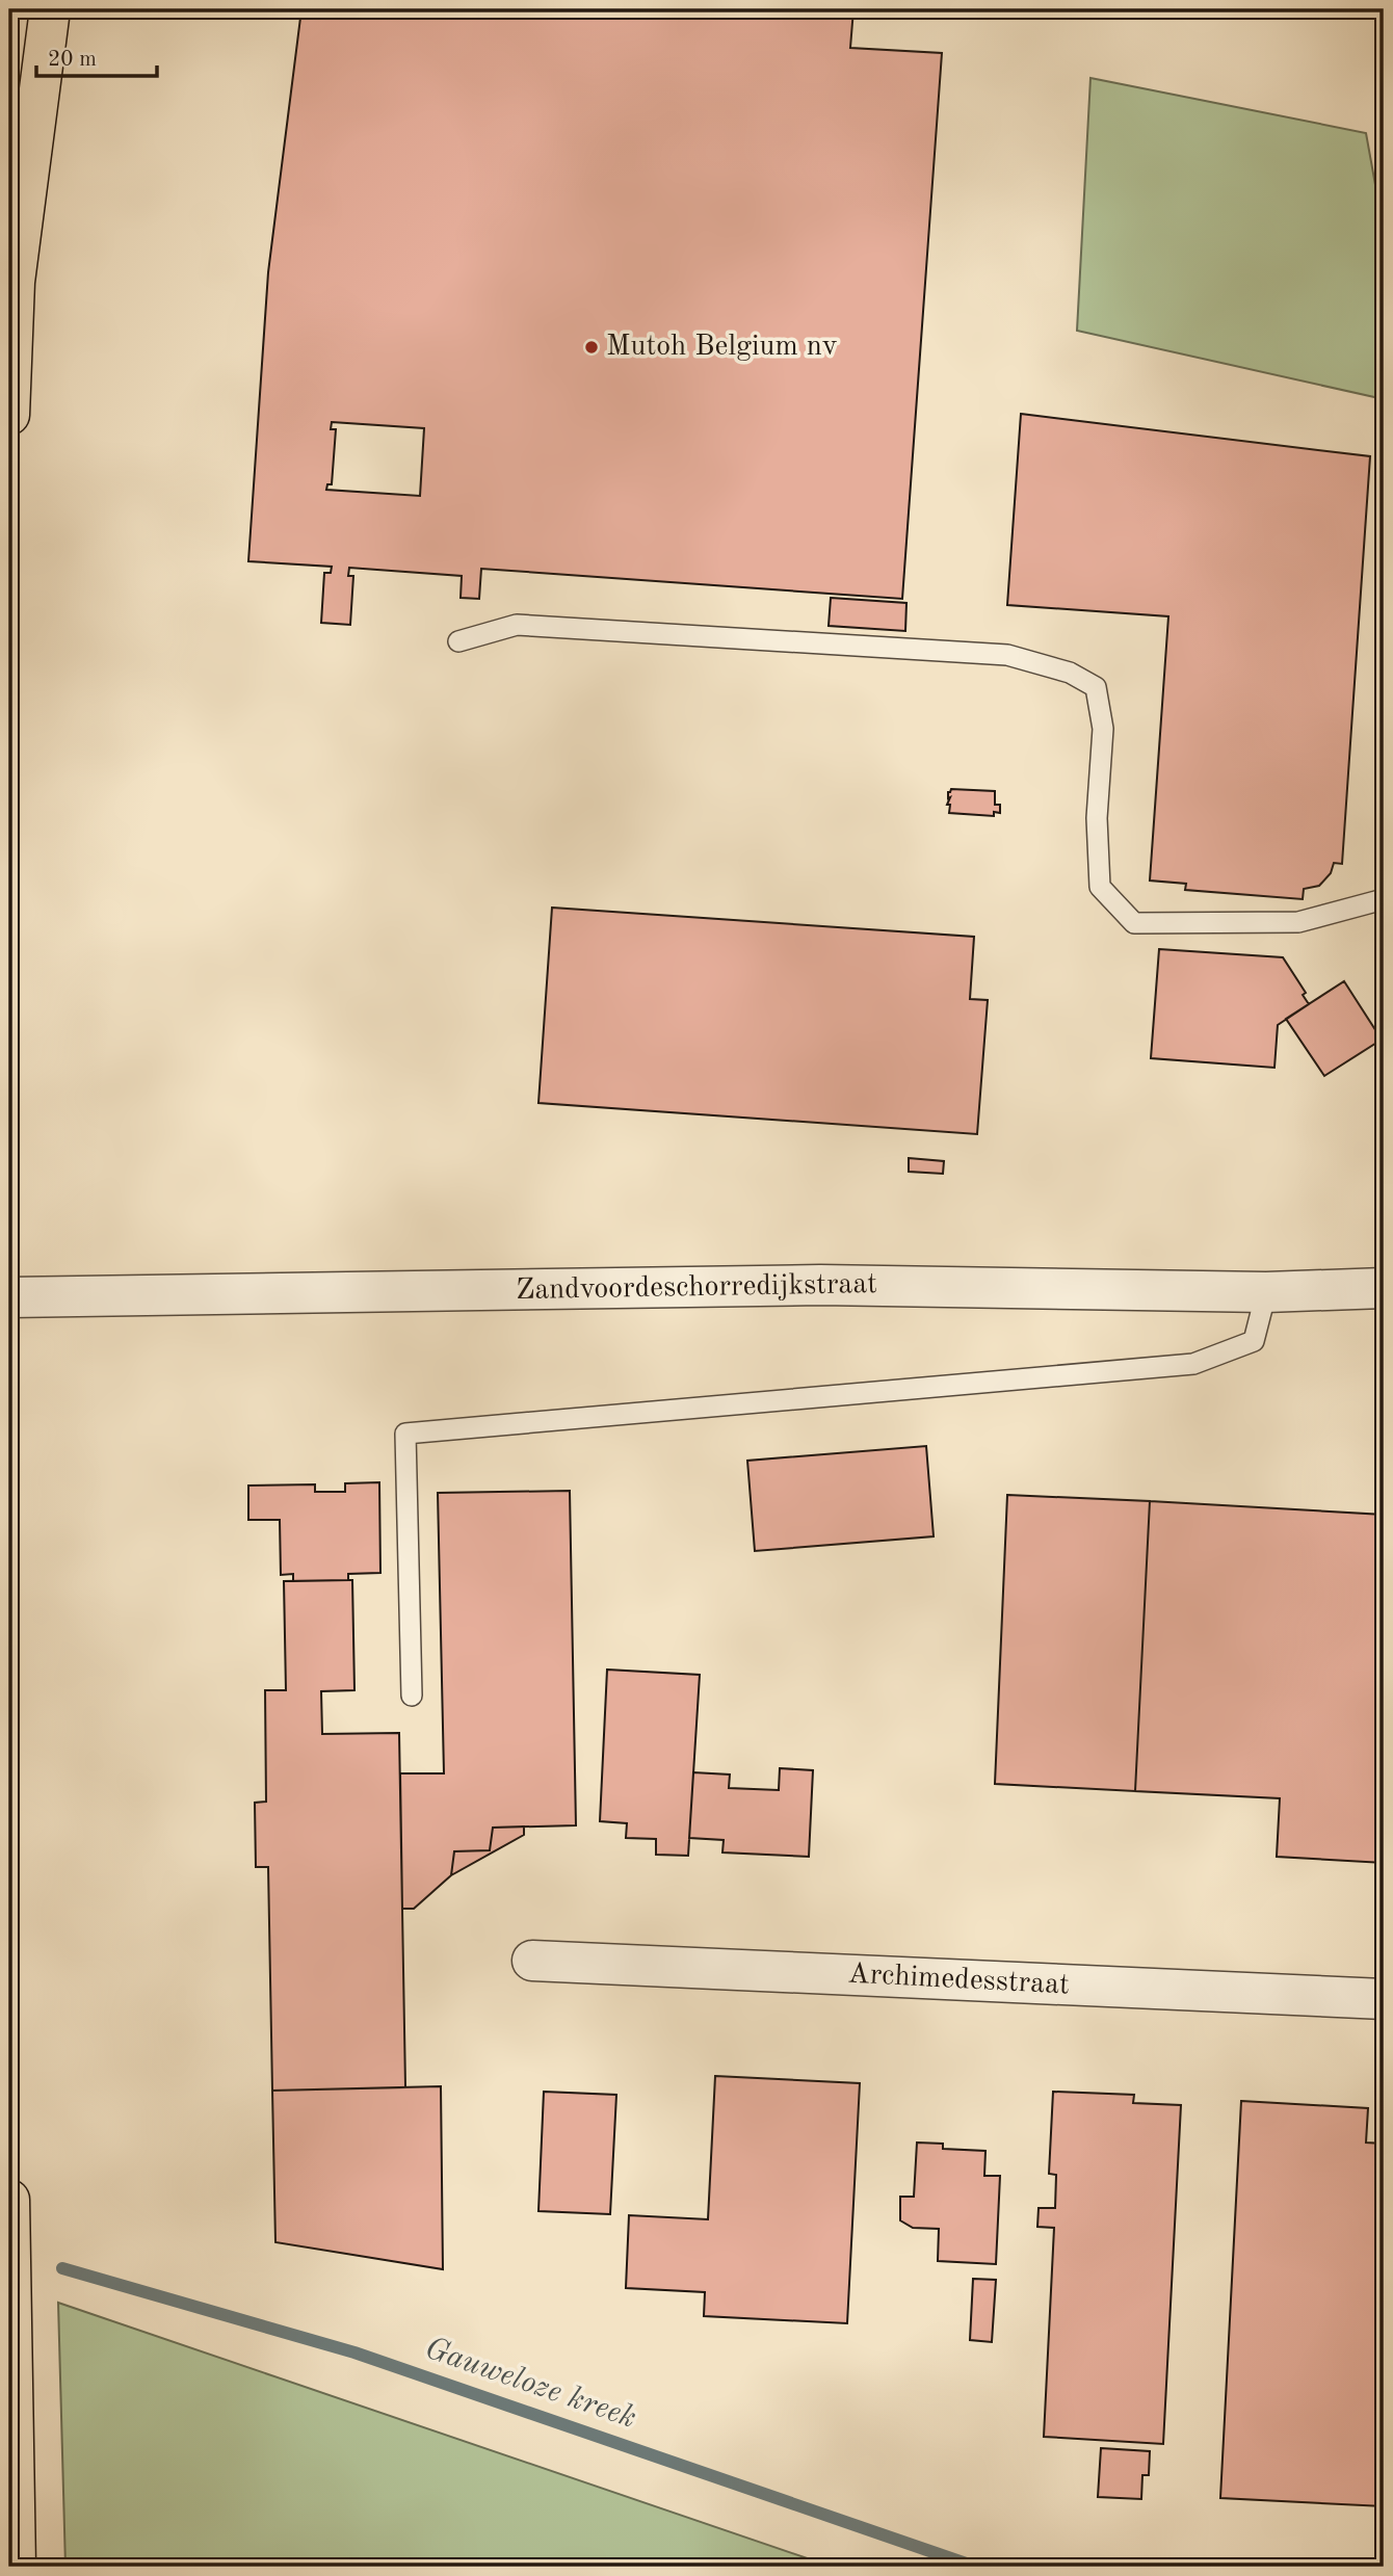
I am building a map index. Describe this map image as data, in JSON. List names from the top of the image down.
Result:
{
  "streets": {
    "street": ["Zandvoordeschorredijkstraat", "Archimedesstraat"]
  },
  "water": ["Gauweloze kreek"],
  "places": ["Mutoh Belgium nv"],
  "scale_bar": "20 m"
}
